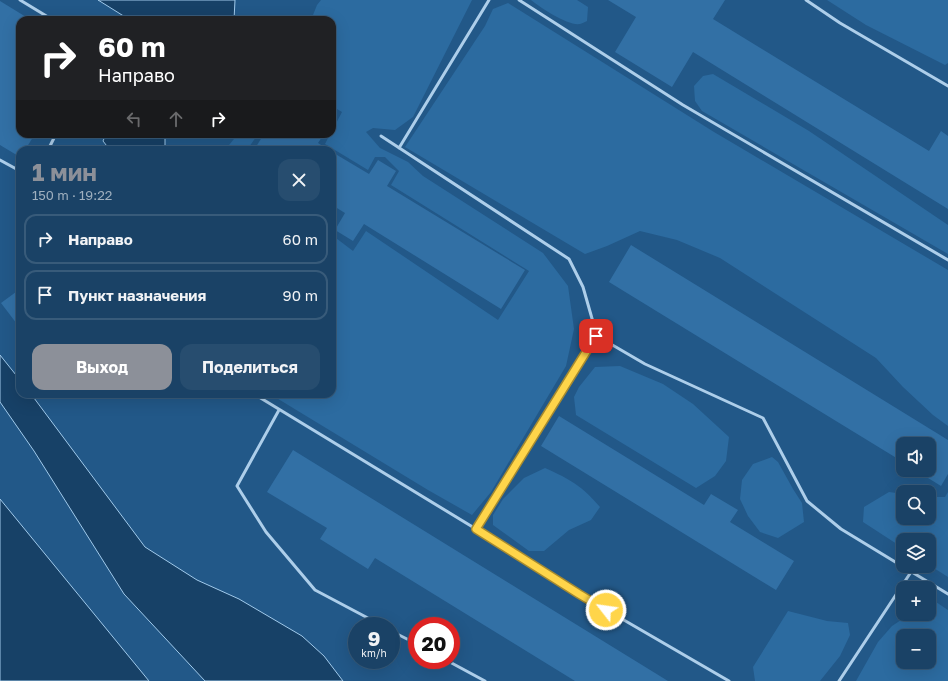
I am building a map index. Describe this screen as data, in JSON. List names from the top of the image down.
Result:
{
  "page": {
    "turn": ["60 m", "Направо"],
    "heading": ["1 мин", "150 m · 19:22"],
    "list": [
      {
        "name": "Направо",
        "value": "60 m"
      },
      {
        "name": "Пункт назначения",
        "value": "90 m"
      }
    ],
    "buttons": ["Выход", "Поделиться"],
    "map_buttons": ["+", "−"],
    "speed": "9 km/h",
    "limit": "20"
  }
}
